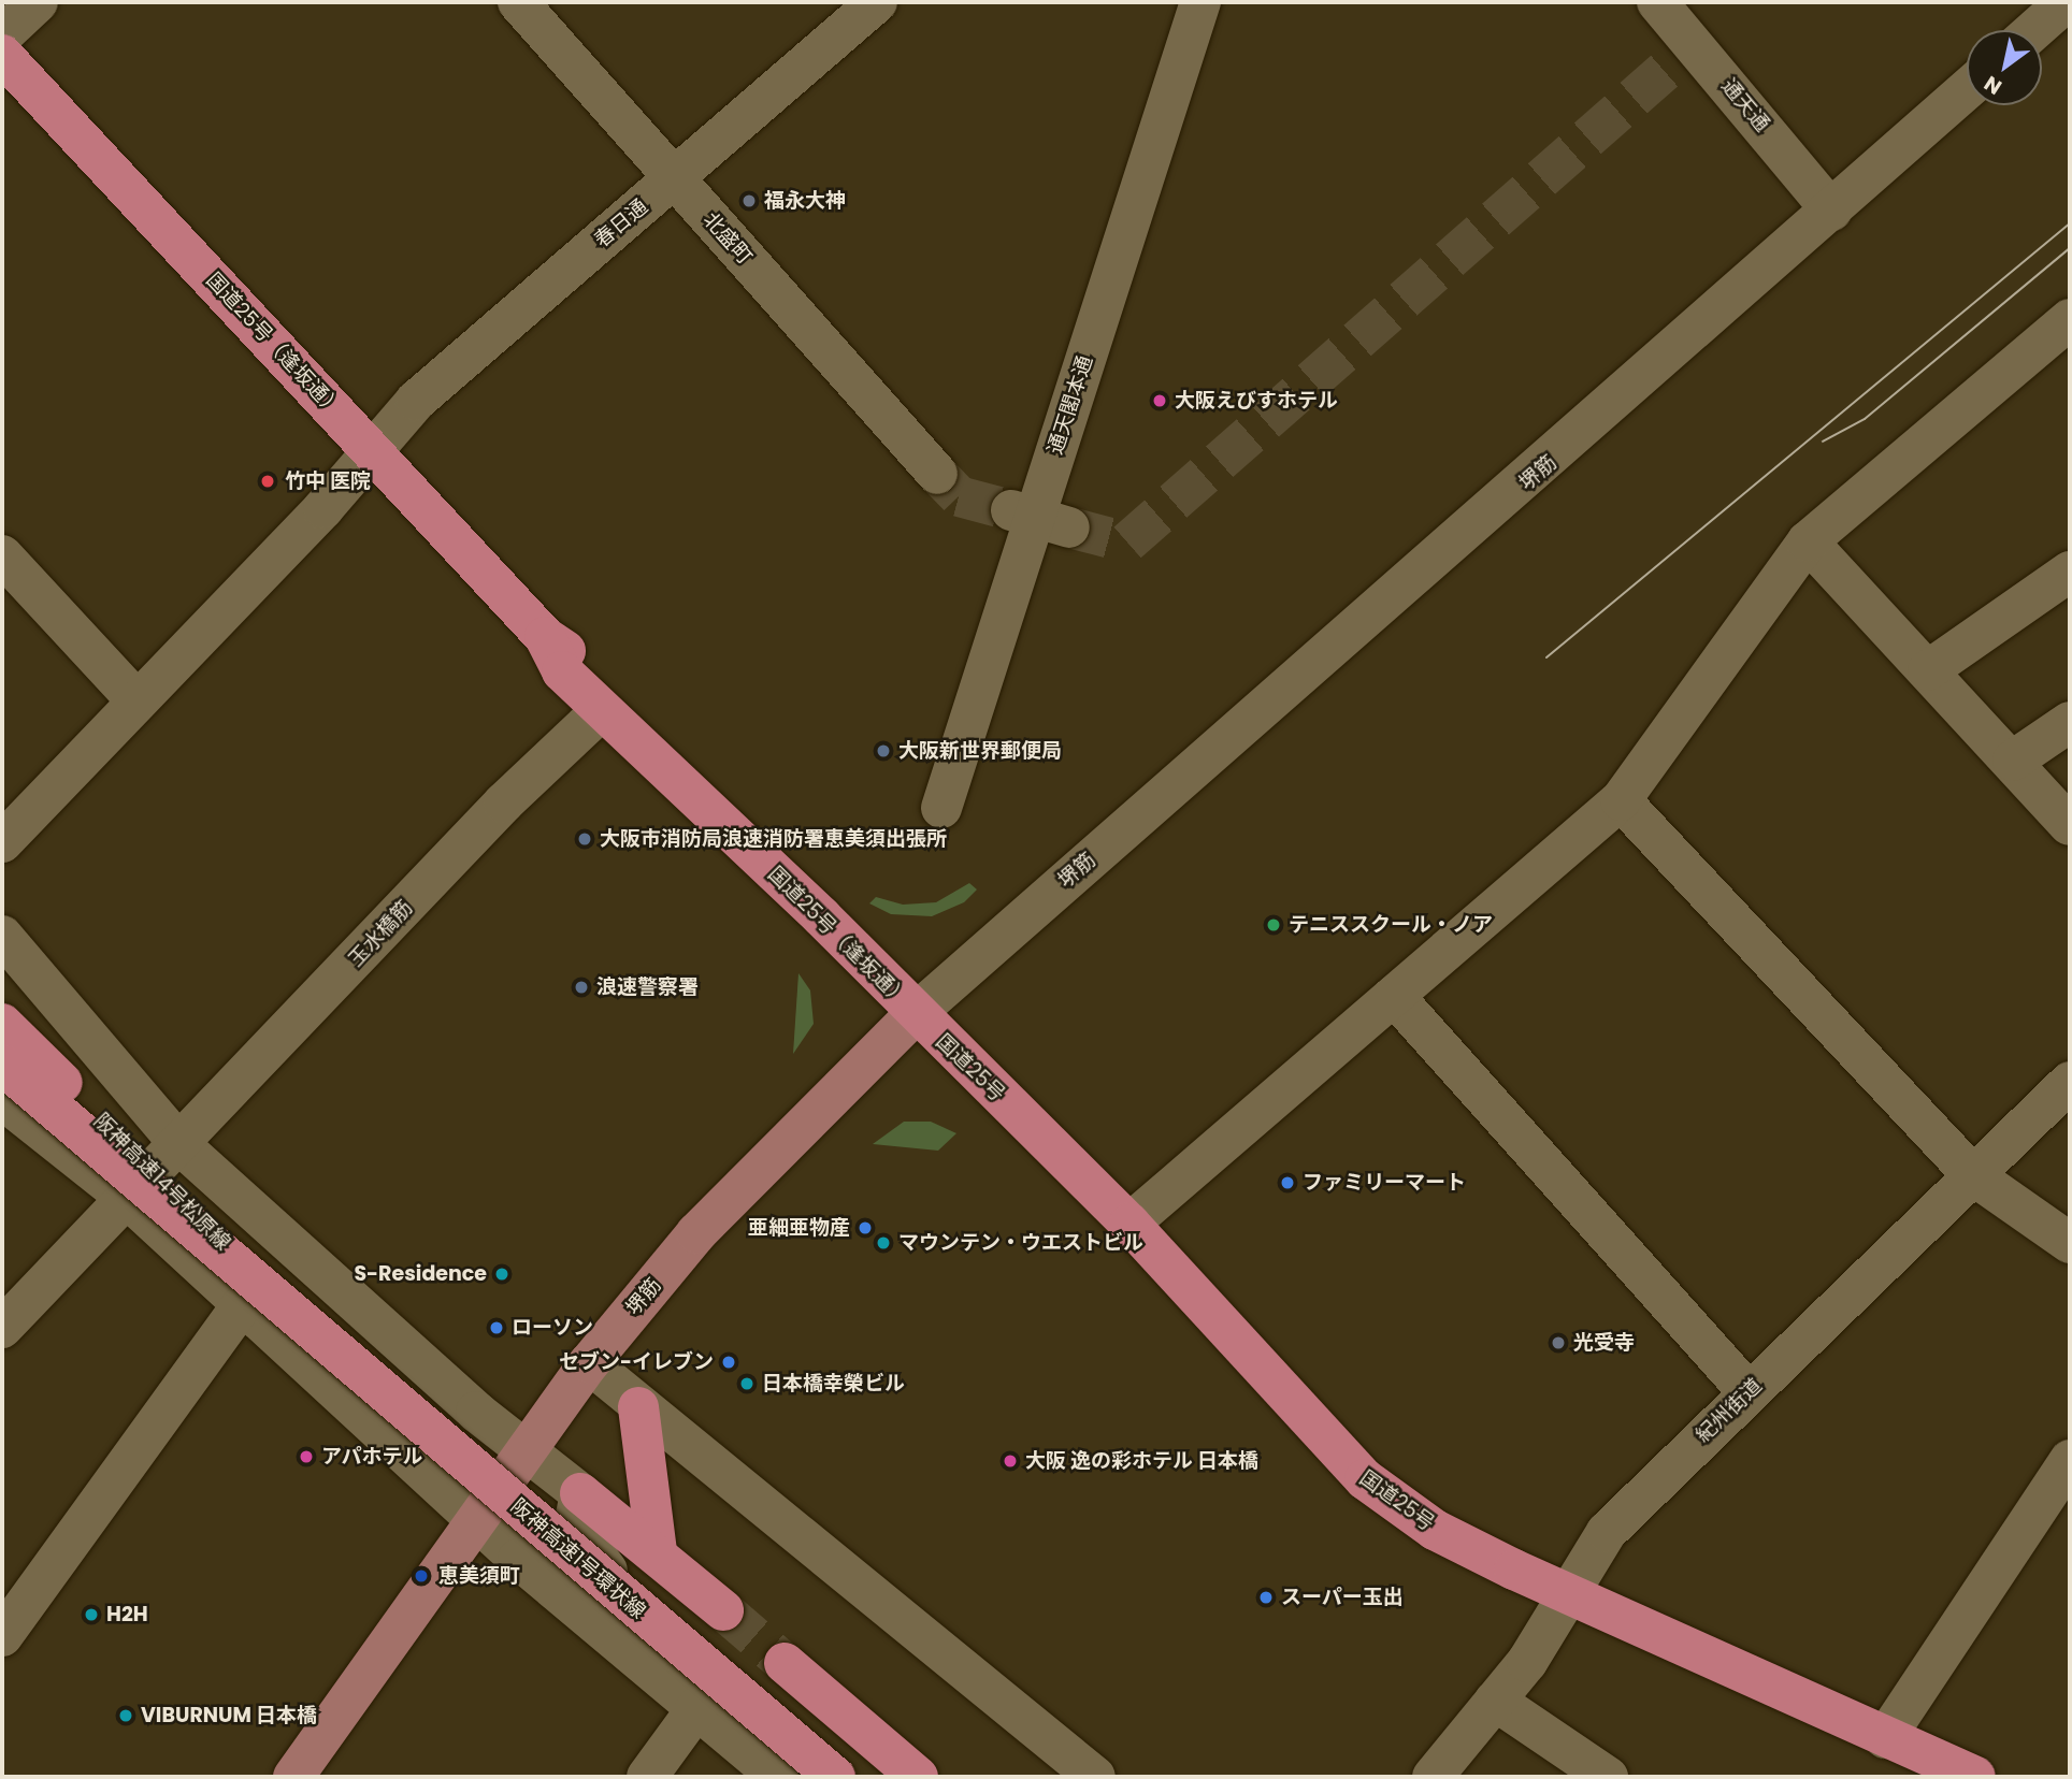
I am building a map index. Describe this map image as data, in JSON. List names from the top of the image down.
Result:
{
  "streets": {
    "highway": [
      "国道25号（逢坂通）",
      "国道25号",
      "阪神高速14号松原線",
      "阪神高速1号環状線"
    ],
    "main road": ["堺筋"],
    "street": [
      "通天通",
      "春日通",
      "北盛町",
      "通天閣本通",
      "玉水橋筋",
      "紀州街道"
    ]
  },
  "crossings": [
    ["通天通", "堺筋"],
    ["春日通", "北盛町"],
    ["春日通", "国道25号（逢坂通）"],
    ["国道25号（逢坂通）", "堺筋"],
    ["国道25号（逢坂通）", "玉水橋筋"],
    ["国道25号（逢坂通）", "国道25号"],
    ["堺筋", "国道25号"],
    ["国道25号", "紀州街道"],
    ["阪神高速14号松原線", "阪神高速1号環状線"]
  ],
  "places": [
    "福永大神",
    "大阪えびすホテル",
    "竹中 医院",
    "大阪新世界郵便局",
    "大阪市消防局浪速消防署恵美須出張所",
    "テニススクール・ノア",
    "浪速警察署",
    "ファミリーマート",
    "亜細亜物産",
    "マウンテン・ウエストビル",
    "S-Residence",
    "ローソン",
    "光受寺",
    "セブン-イレブン",
    "日本橋幸榮ビル",
    "アパホテル",
    "大阪 逸の彩ホテル 日本橋",
    "恵美須町",
    "スーパー玉出",
    "H2H",
    "VIBURNUM 日本橋"
  ],
  "north": "bottom left"
}
